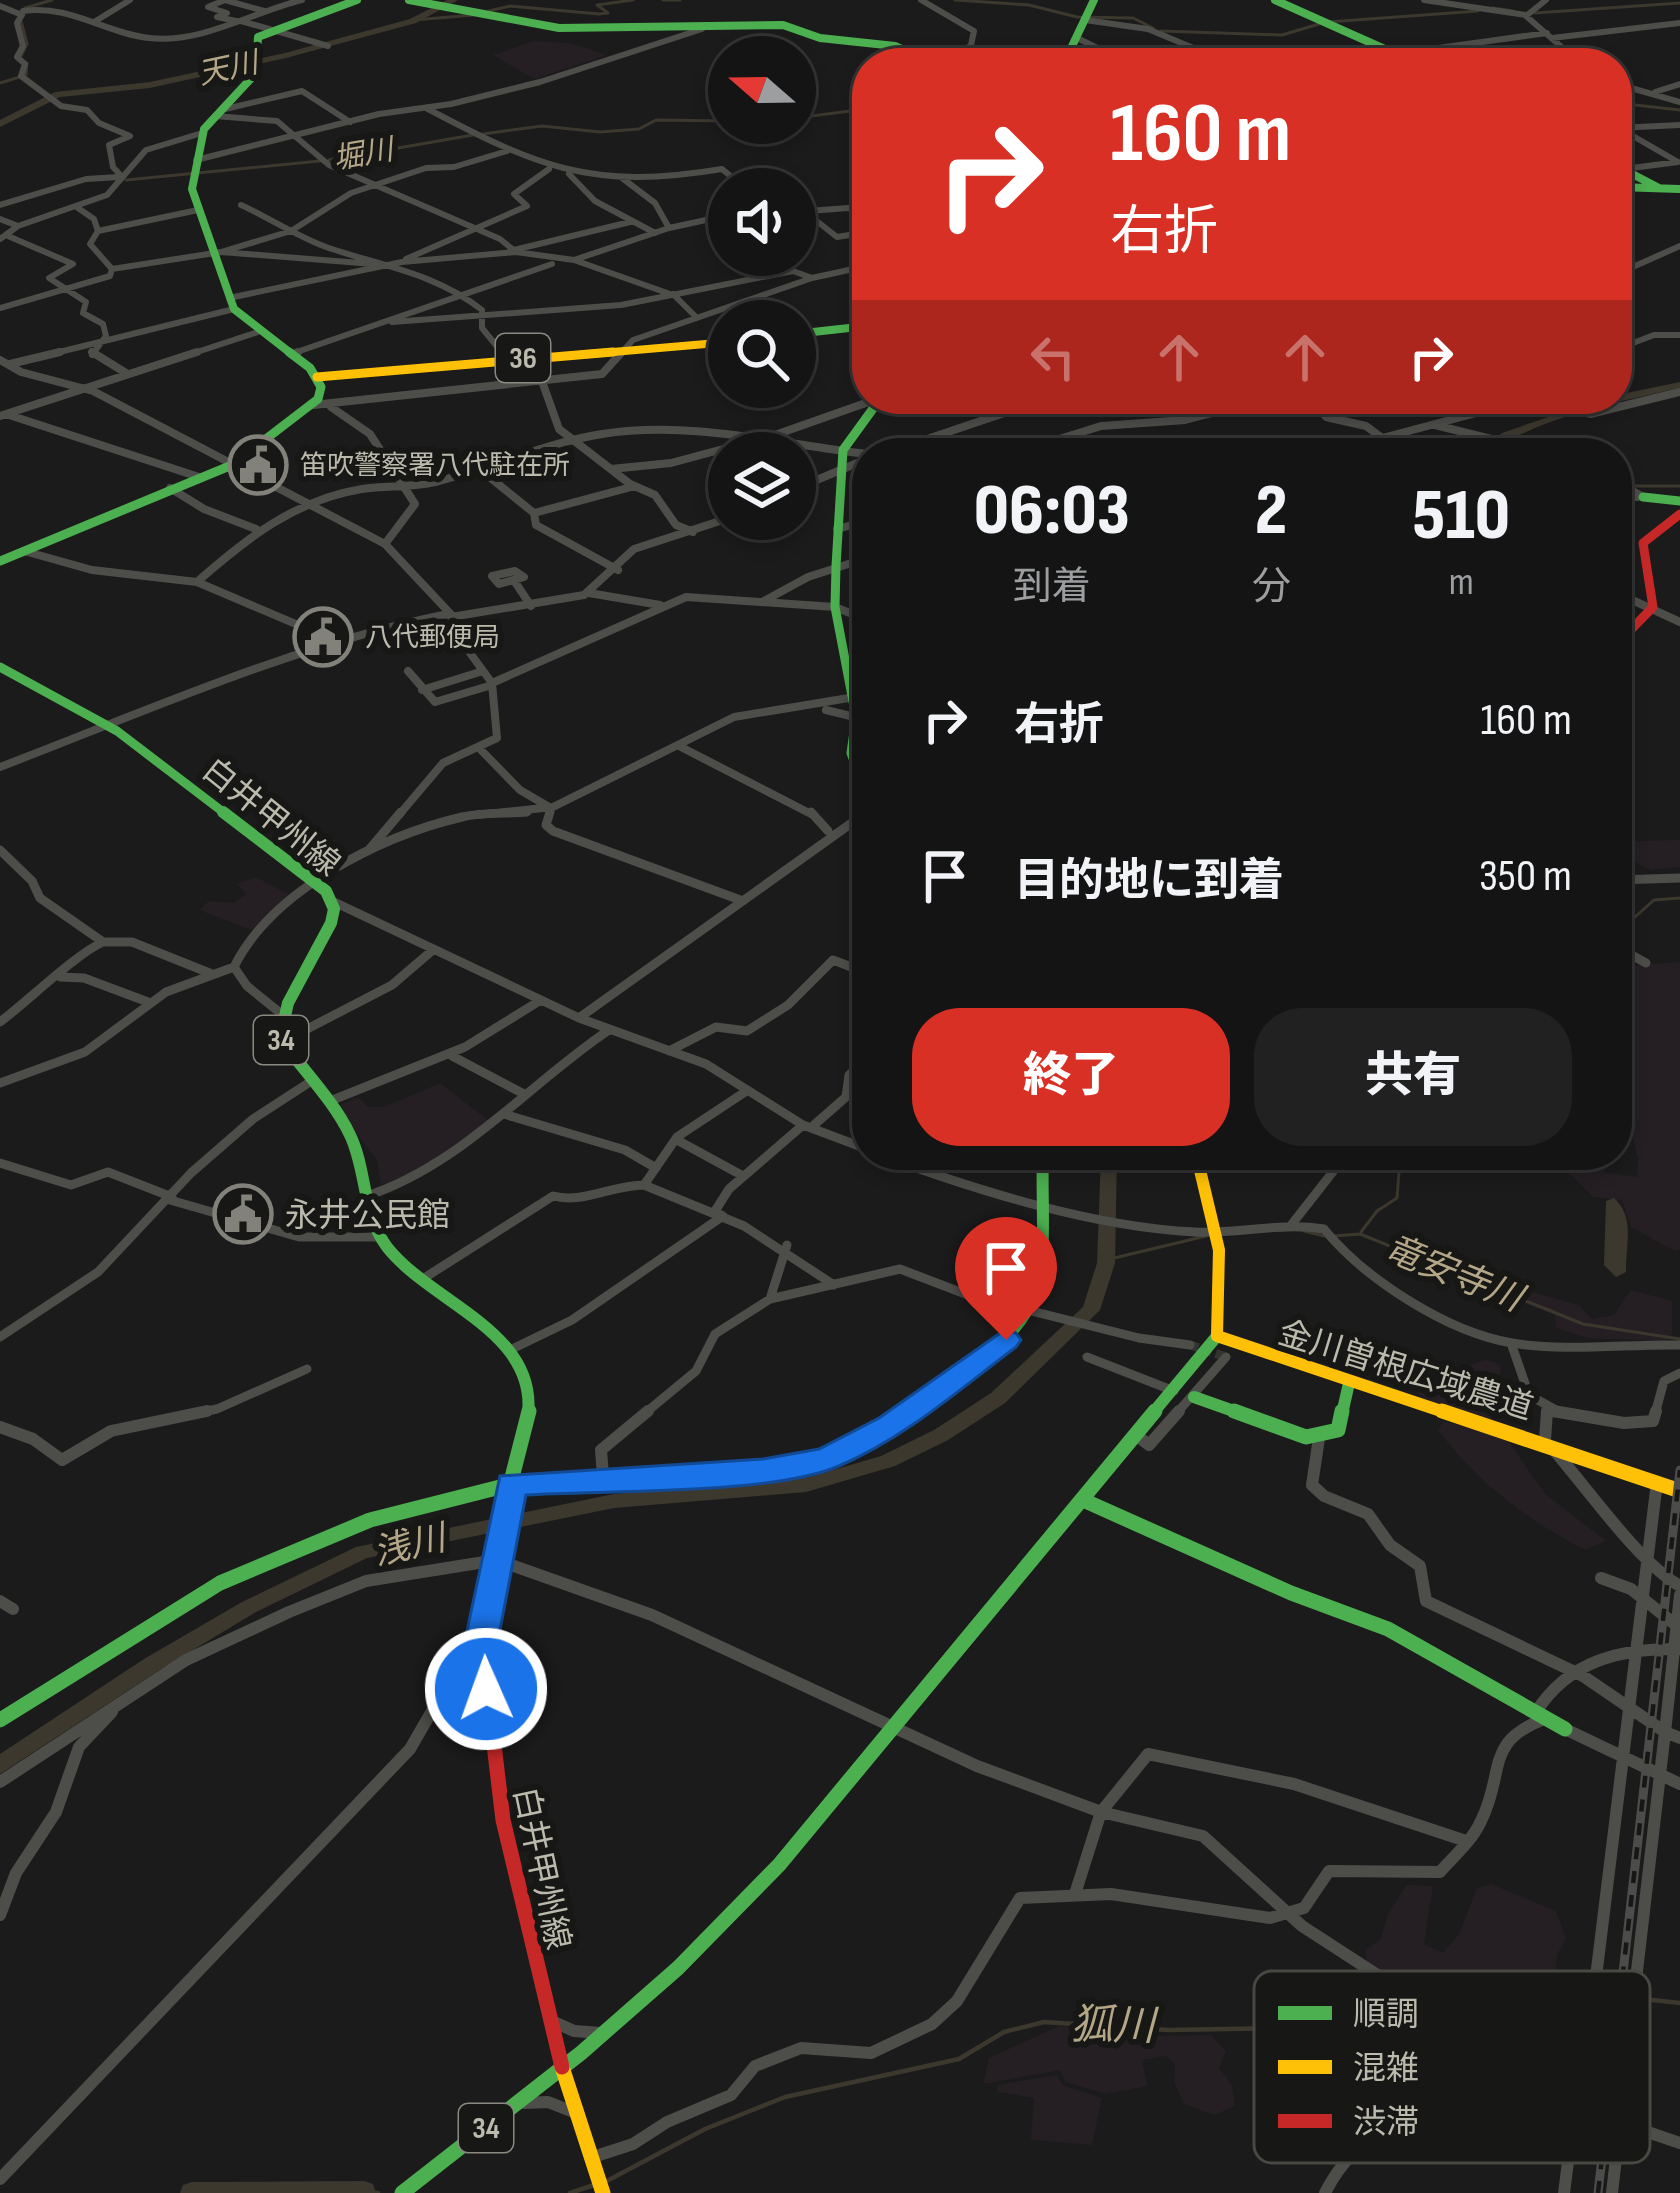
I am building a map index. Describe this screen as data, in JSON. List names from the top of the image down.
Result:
{
  "streets": {
    "main road": [
      "36",
      "白井甲州線",
      "34",
      "金川曽根広域農道"
    ]
  },
  "crossings": [
    ["白井甲州線", "34"],
    ["34", "金川曽根広域農道"]
  ],
  "water": [
    "天川",
    "堀川",
    "竜安寺川",
    "浅川",
    "狐川"
  ],
  "places": {
    "public building": ["笛吹警察署八代駐在所", "八代郵便局", "永井公民館"]
  },
  "legend": ["順調", "混雑", "渋滞"],
  "north": "left",
  "page": {
    "turn": ["160 m", "右折"],
    "eta": [
      "06:03",
      "到着",
      "2",
      "分",
      "510",
      "m"
    ],
    "list": [
      {
        "name": "右折",
        "value": "160 m"
      },
      {
        "name": "目的地に到着",
        "value": "350 m"
      }
    ],
    "buttons": ["終了", "共有"]
  }
}
